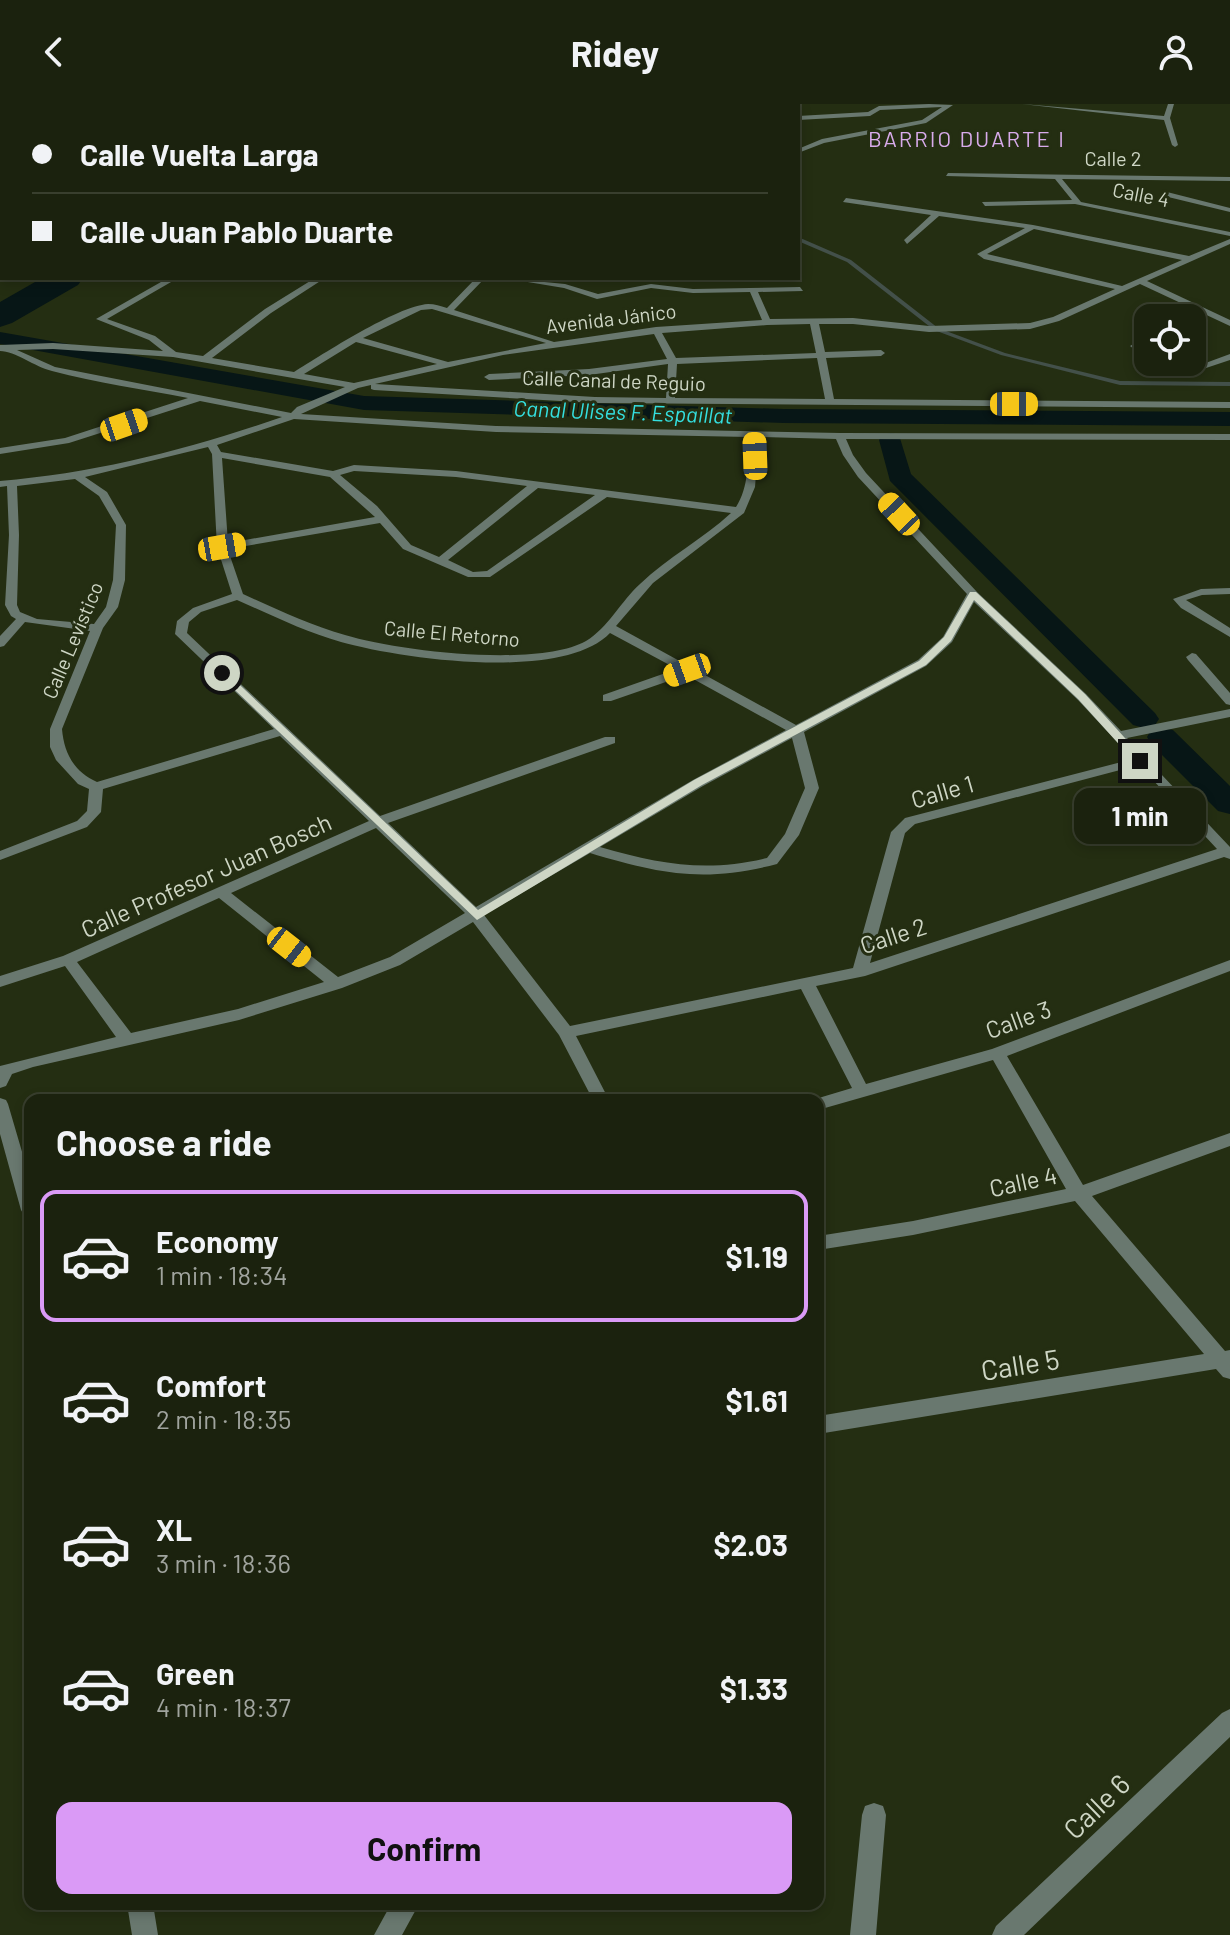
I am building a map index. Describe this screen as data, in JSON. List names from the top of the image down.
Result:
{
  "streets": {
    "street": [
      "Calle 2",
      "Calle 4",
      "Avenida Jánico",
      "Calle Canal de Reguio",
      "Calle El Retorno",
      "Calle Levístico",
      "Calle 1",
      "Calle Profesor Juan Bosch",
      "Calle 3",
      "Calle 5",
      "Calle 6"
    ]
  },
  "crossings": [
    ["Calle 2", "Calle 1"],
    ["Avenida Jánico", "Calle Canal de Reguio"],
    ["Avenida Jánico", "Calle Levístico"]
  ],
  "districts": ["BARRIO DUARTE I"],
  "water": ["Canal Ulises F. Espaillat"],
  "page": {
    "header": "Ridey",
    "banner": ["Calle Vuelta Larga", "Calle Juan Pablo Duarte"],
    "bubble": "1 min",
    "heading": "Choose a ride",
    "list": [
      {
        "name": "Economy",
        "note": "1 min · 18:34",
        "value": "$1.19"
      },
      {
        "name": "Comfort",
        "note": "2 min · 18:35",
        "value": "$1.61"
      },
      {
        "name": "XL",
        "note": "3 min · 18:36",
        "value": "$2.03"
      },
      {
        "name": "Green",
        "note": "4 min · 18:37",
        "value": "$1.33"
      }
    ],
    "buttons": "Confirm"
  }
}
